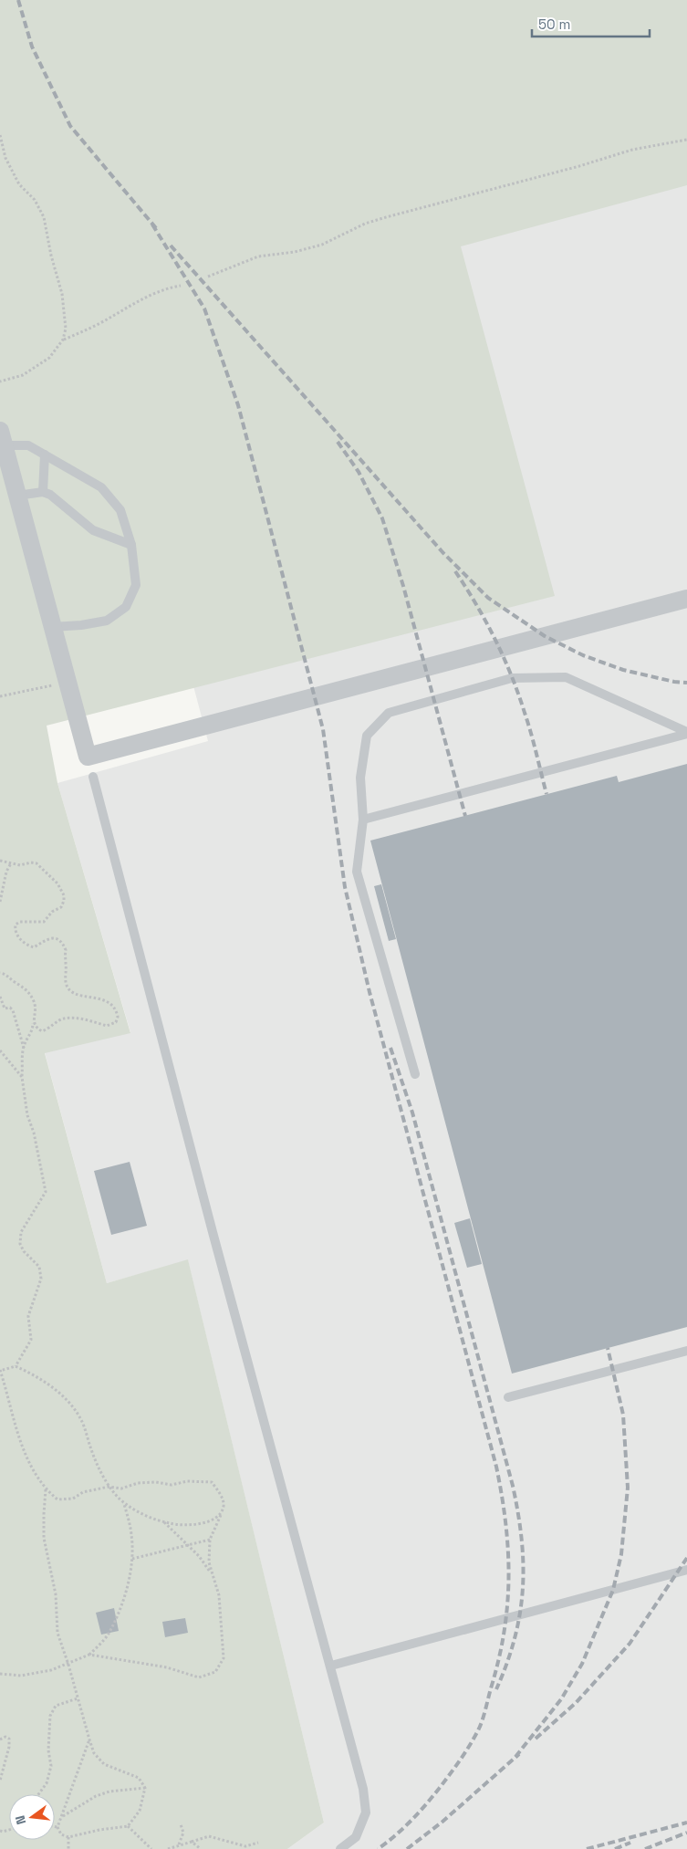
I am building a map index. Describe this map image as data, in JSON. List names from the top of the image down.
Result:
{
  "scale_bar": "50 m",
  "north": "left"
}
